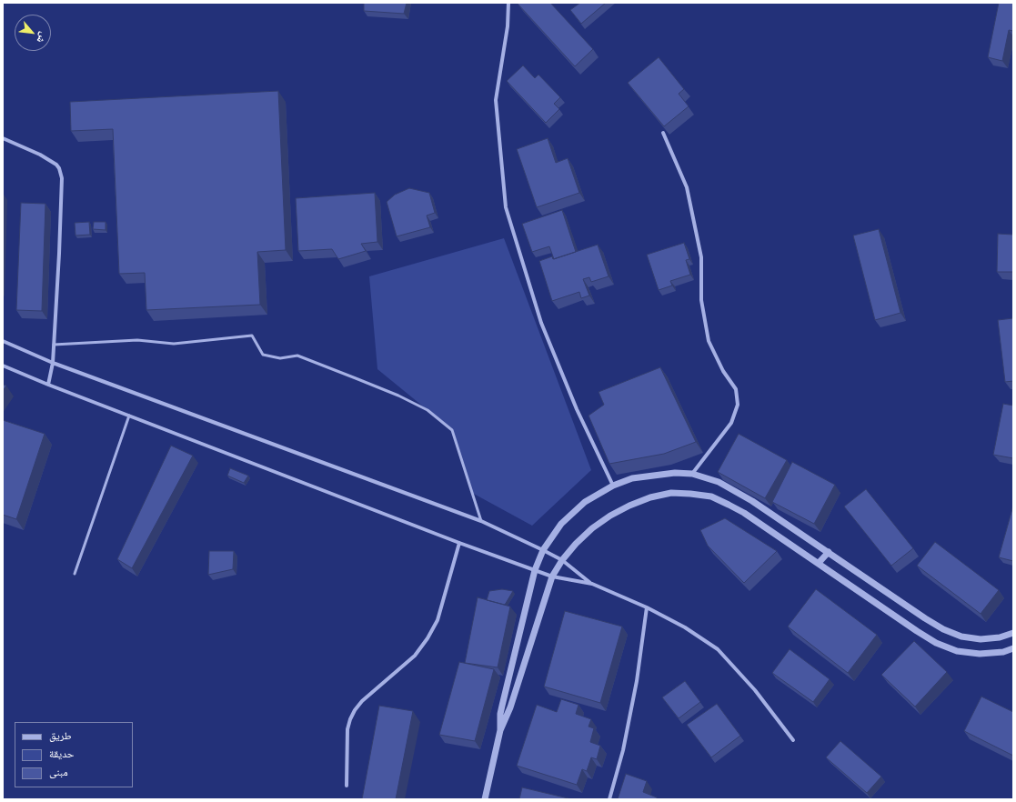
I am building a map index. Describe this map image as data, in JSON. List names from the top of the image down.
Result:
{
  "legend": ["طريق", "حديقة", "مبنى"],
  "north": "bottom right"
}
